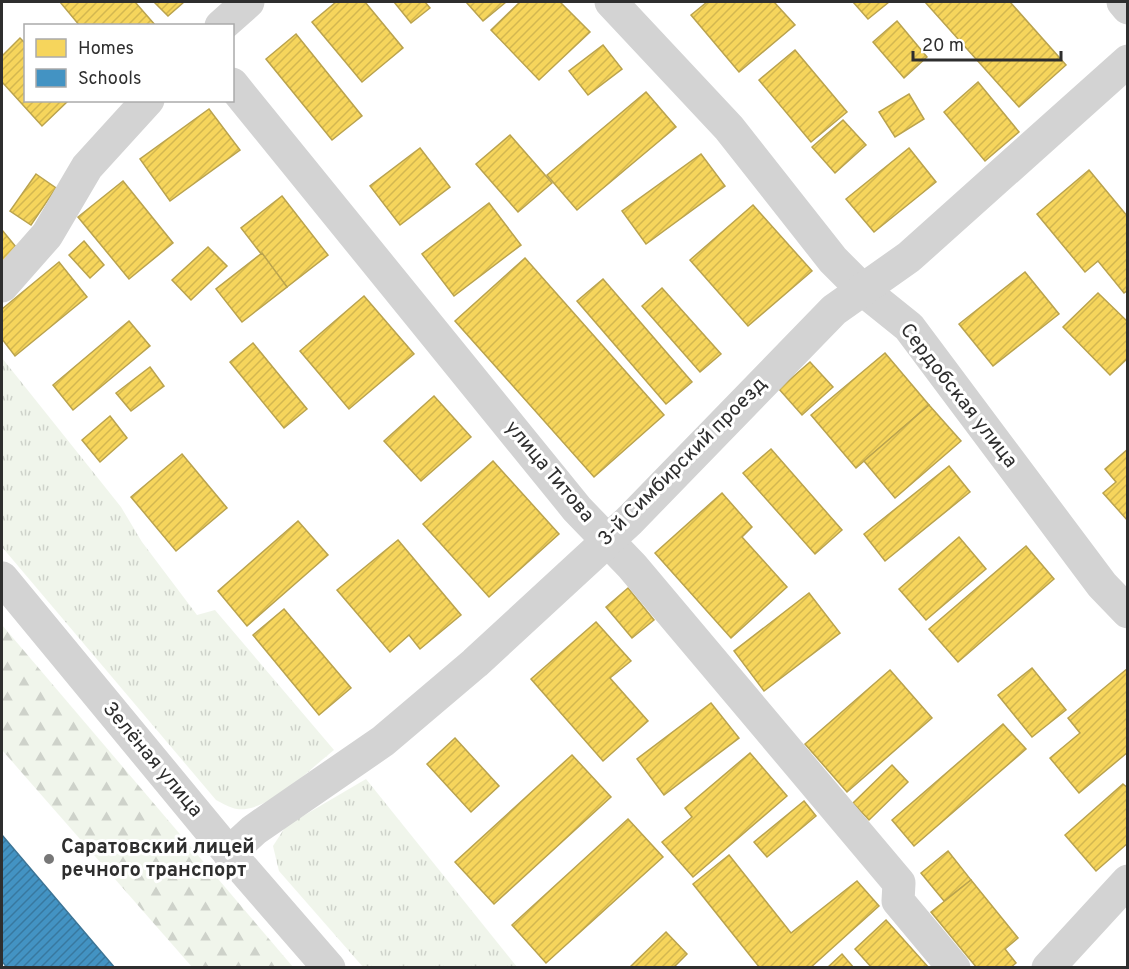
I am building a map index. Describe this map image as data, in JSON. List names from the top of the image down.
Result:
{
  "streets": {
    "street": [
      "Сердобская улица",
      "3-й Симбирский проезд",
      "улица Титова",
      "Зелёная улица"
    ]
  },
  "crossings": [
    ["Сердобская улица", "3-й Симбирский проезд"],
    ["3-й Симбирский проезд", "улица Титова"],
    ["3-й Симбирский проезд", "Зелёная улица"]
  ],
  "places": ["Саратовский лицей речного транспорт"],
  "legend": ["Homes", "Schools"],
  "scale_bar": "20 m"
}
